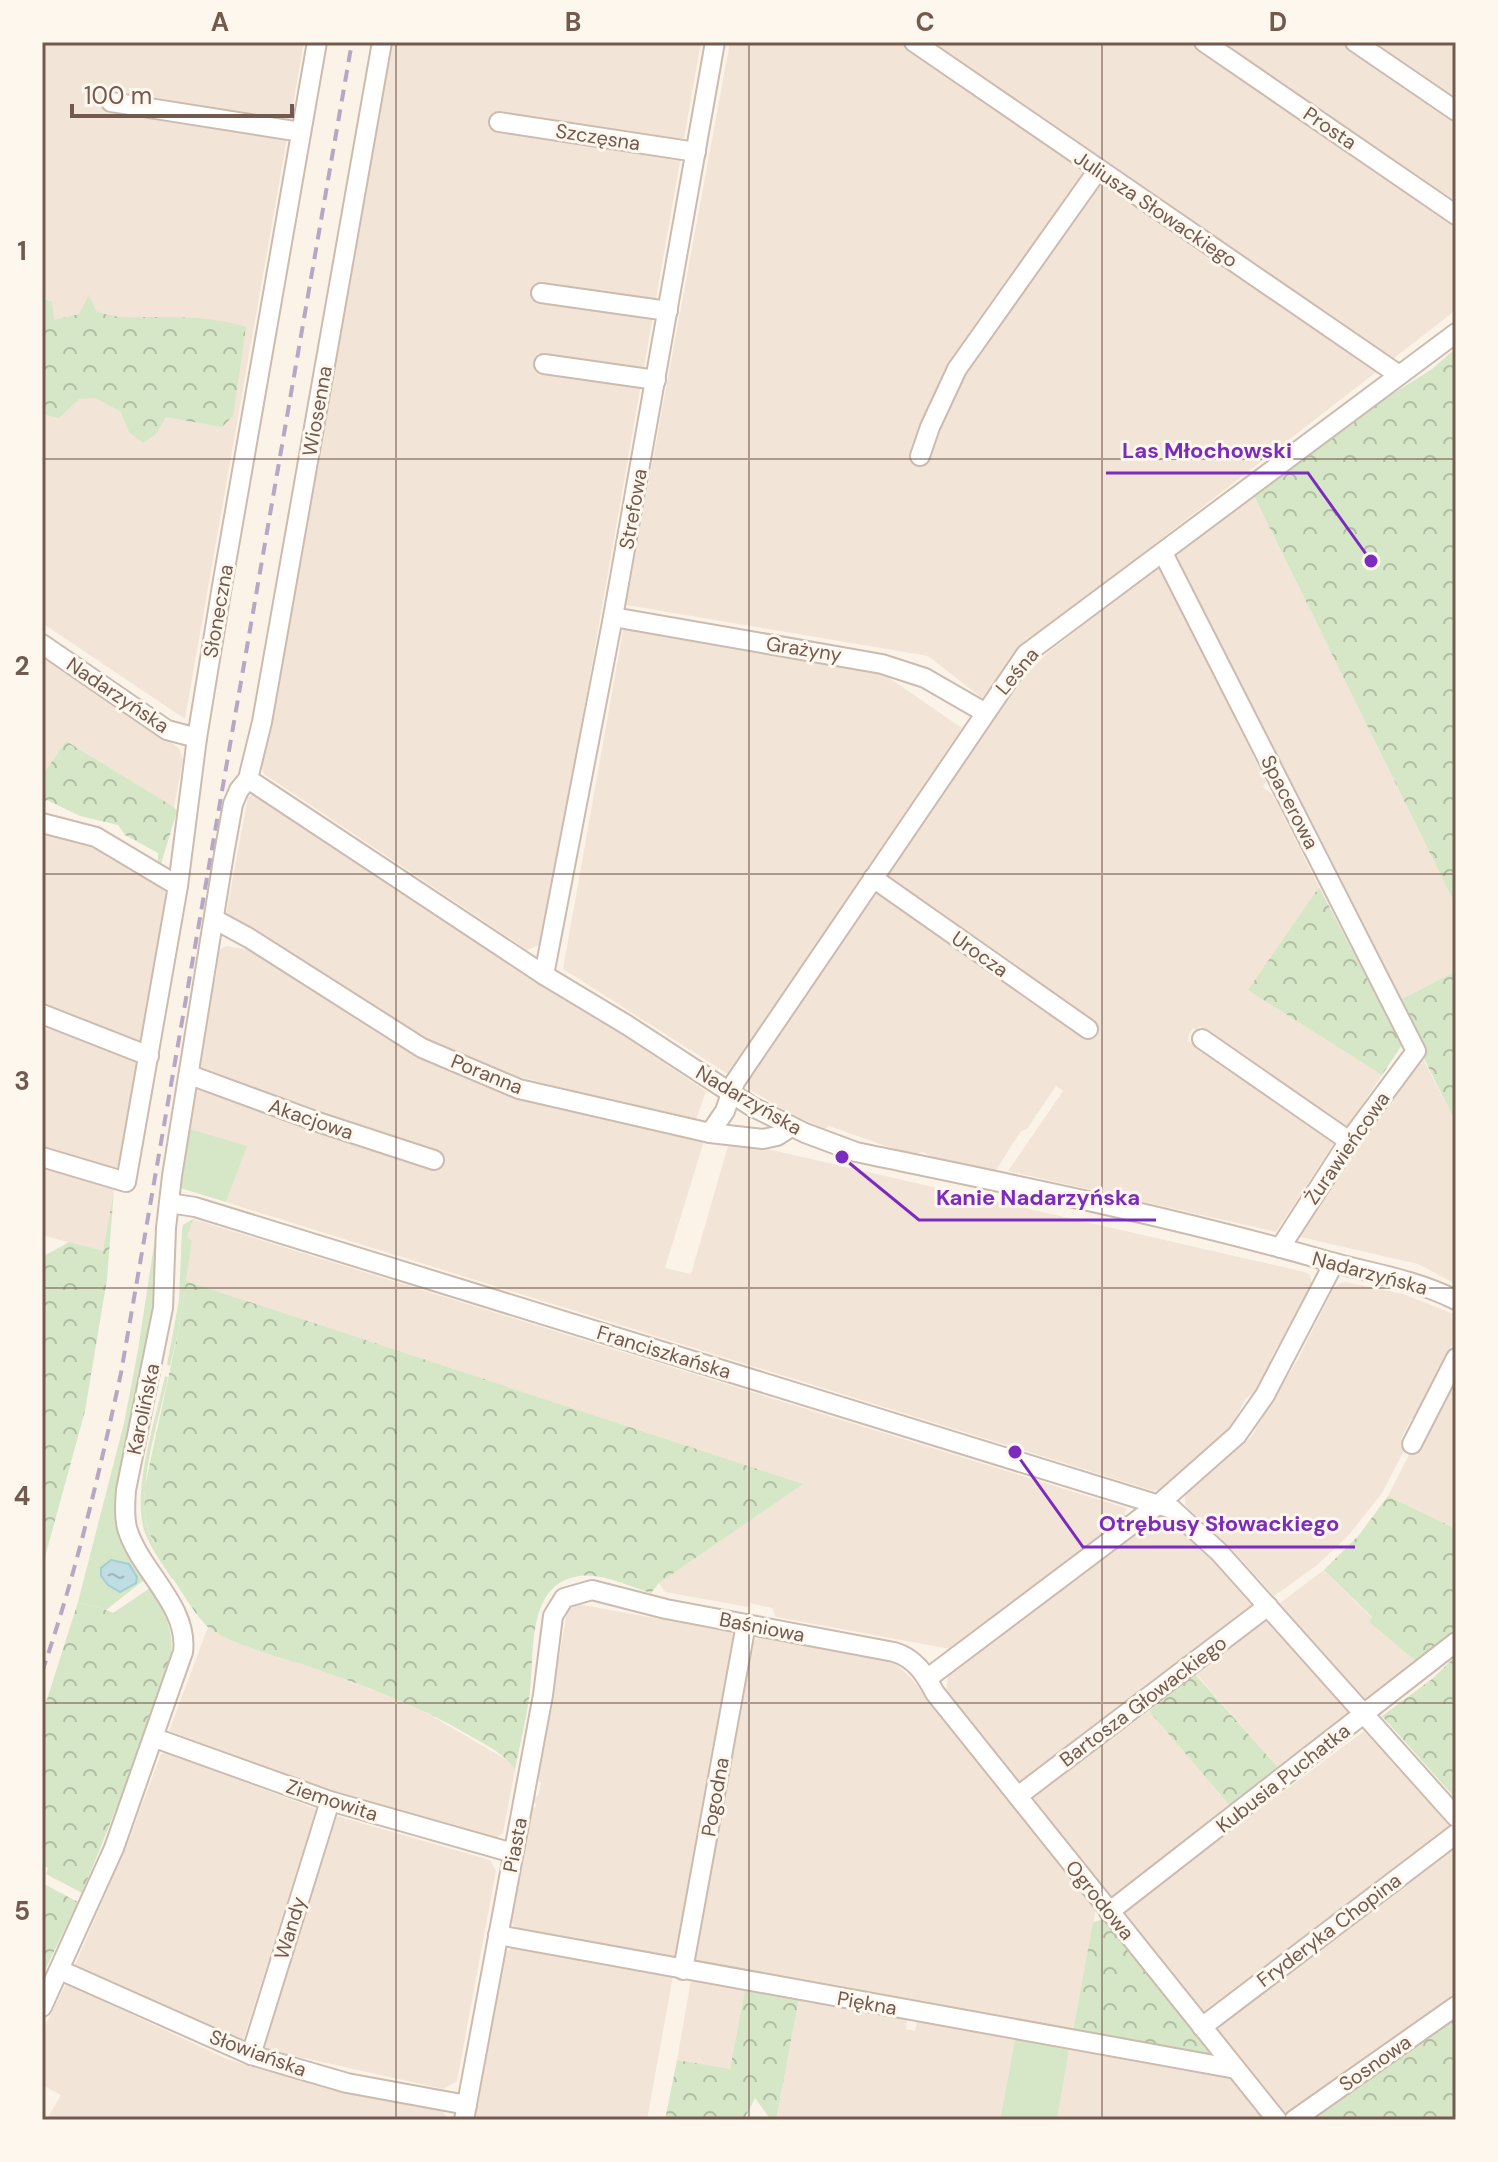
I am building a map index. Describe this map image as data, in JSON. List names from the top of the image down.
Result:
{
  "streets": {
    "street": [
      "Prosta",
      "Szczęsna",
      "Juliusza Słowackiego",
      "Wiosenna",
      "Strefowa",
      "Słoneczna",
      "Grażyny",
      "Leśna",
      "Nadarzyńska",
      "Spacerowa",
      "Urocza",
      "Poranna",
      "Akacjowa",
      "Żurawieńcowa",
      "Franciszkańska",
      "Karolińska",
      "Baśniowa",
      "Bartosza Głowackiego",
      "Kubusia Puchatka",
      "Pogodna",
      "Ziemowita",
      "Piasta",
      "Ogrodowa",
      "Wandy",
      "Fryderyka Chopina",
      "Piękna",
      "Słowiańska",
      "Sosnowa"
    ]
  },
  "crossings": [
    ["Szczęsna", "Strefowa"],
    ["Juliusza Słowackiego", "Leśna"],
    ["Wiosenna", "Nadarzyńska"],
    ["Wiosenna", "Karolińska"],
    ["Strefowa", "Grażyny"],
    ["Strefowa", "Nadarzyńska"],
    ["Słoneczna", "Nadarzyńska"],
    ["Grażyny", "Leśna"],
    ["Leśna", "Nadarzyńska"],
    ["Leśna", "Spacerowa"],
    ["Leśna", "Urocza"],
    ["Leśna", "Poranna"],
    ["Nadarzyńska", "Poranna"],
    ["Nadarzyńska", "Żurawieńcowa"],
    ["Nadarzyńska", "Karolińska"],
    ["Spacerowa", "Żurawieńcowa"],
    ["Poranna", "Karolińska"],
    ["Akacjowa", "Karolińska"],
    ["Franciszkańska", "Karolińska"],
    ["Franciszkańska", "Bartosza Głowackiego"],
    ["Franciszkańska", "Kubusia Puchatka"],
    ["Karolińska", "Ziemowita"],
    ["Karolińska", "Słowiańska"],
    ["Baśniowa", "Pogodna"],
    ["Baśniowa", "Piasta"],
    ["Baśniowa", "Ogrodowa"],
    ["Bartosza Głowackiego", "Ogrodowa"],
    ["Kubusia Puchatka", "Ogrodowa"],
    ["Pogodna", "Piękna"],
    ["Ziemowita", "Piasta"],
    ["Ziemowita", "Wandy"],
    ["Piasta", "Piękna"],
    ["Piasta", "Słowiańska"],
    ["Ogrodowa", "Fryderyka Chopina"],
    ["Ogrodowa", "Piękna"],
    ["Wandy", "Słowiańska"]
  ],
  "places": ["Las Młochowski", "Kanie Nadarzyńska", "Otrębusy Słowackiego"],
  "scale_bar": "100 m",
  "grid": {
    "columns": [
      "A",
      "B",
      "C",
      "D"
    ],
    "rows": [
      "1",
      "2",
      "3",
      "4",
      "5"
    ]
  }
}
